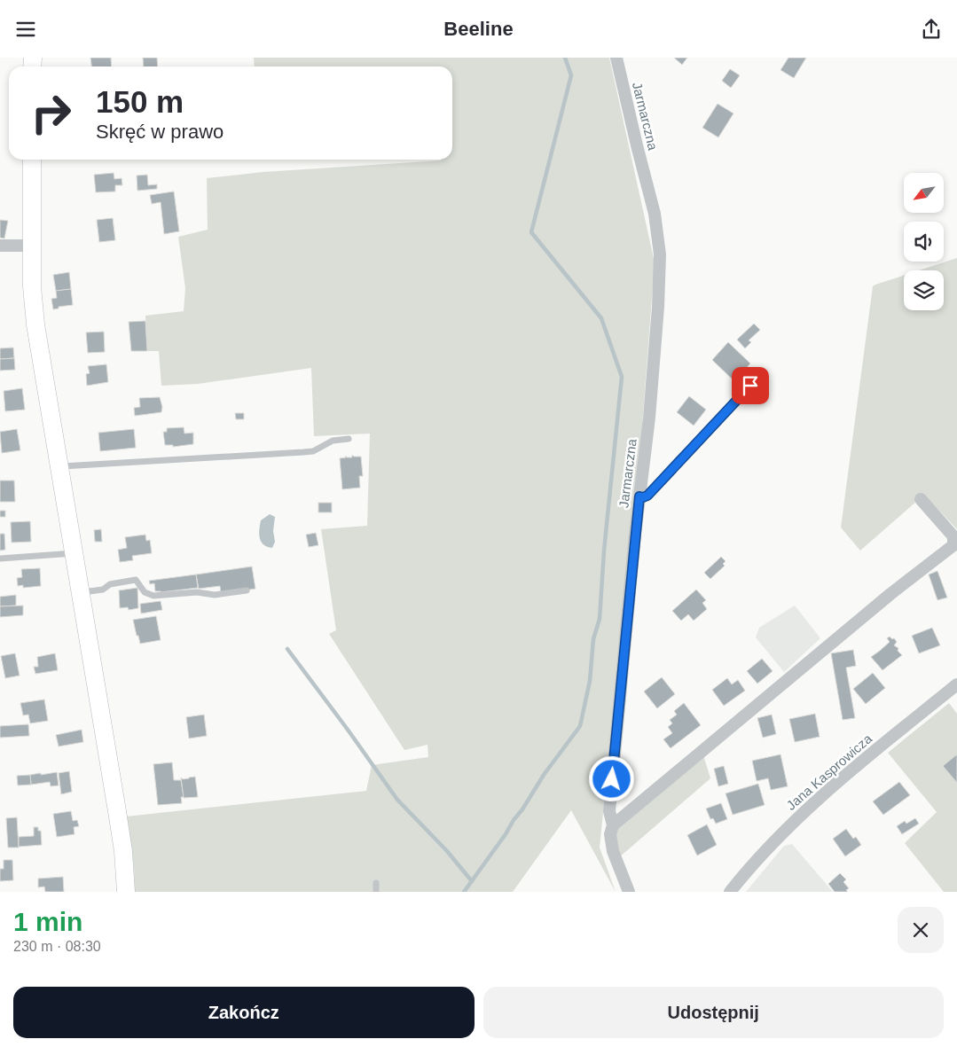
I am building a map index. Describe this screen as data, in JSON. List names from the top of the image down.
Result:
{
  "streets": {
    "street": ["Jarmarczna", "Jana Kasprowicza"]
  },
  "north": "bottom left",
  "page": {
    "header": "Beeline",
    "turn": ["150 m", "Skręć w prawo"],
    "heading": ["1 min", "230 m · 08:30"],
    "buttons": ["Zakończ", "Udostępnij"]
  }
}
